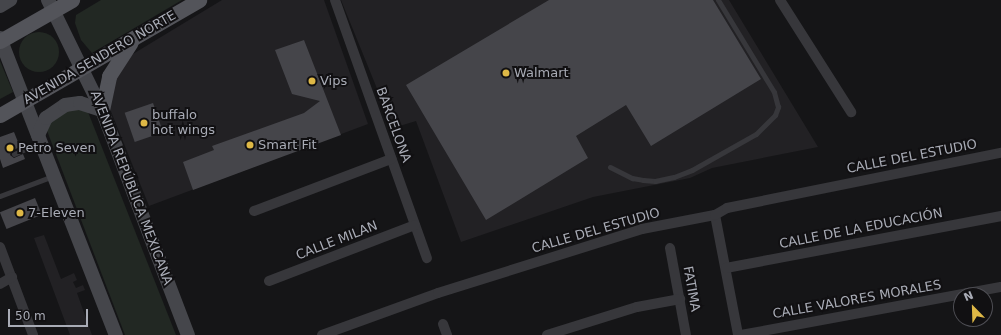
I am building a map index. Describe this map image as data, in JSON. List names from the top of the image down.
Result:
{
  "streets": {
    "main road": ["AVENIDA SENDERO NORTE", "AVENIDA REPÚBLICA MEXICANA"],
    "street": [
      "BARCELONA",
      "CALLE DEL ESTUDIO",
      "CALLE DE LA EDUCACIÓN",
      "CALLE MILAN",
      "FATIMA",
      "CALLE VALORES MORALES"
    ]
  },
  "crossings": [
    ["AVENIDA SENDERO NORTE", "AVENIDA REPÚBLICA MEXICANA"],
    ["BARCELONA", "CALLE MILAN"]
  ],
  "places": [
    "Walmart",
    "Vips",
    "buffalo hot wings",
    "Smart Fit",
    "Petro Seven",
    "7-Eleven"
  ],
  "scale_bar": "50 m",
  "north": "top left"
}
